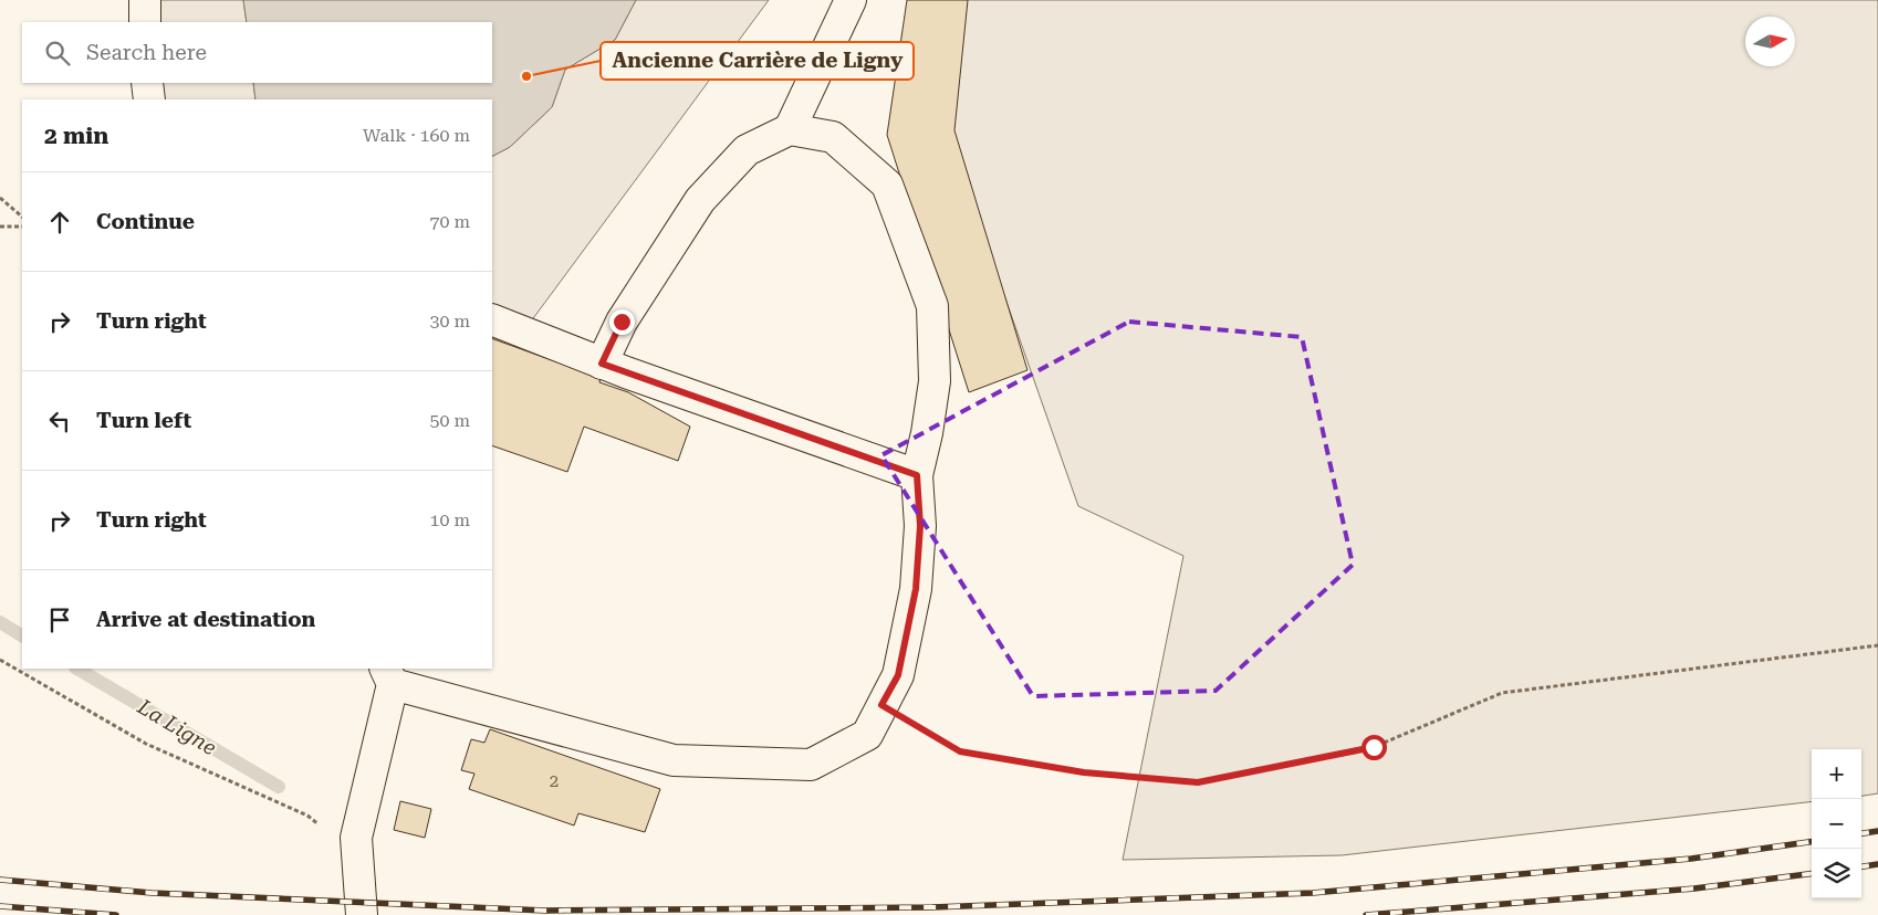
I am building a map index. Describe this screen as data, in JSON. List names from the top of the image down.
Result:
{
  "water": ["La Ligne"],
  "places": ["Ancienne Carrière de Ligny"],
  "house_numbers": ["2"],
  "north": "right",
  "page": {
    "search": "Search here",
    "heading": ["2 min", "Walk · 160 m"],
    "list": [
      ["Continue", "70 m"],
      ["Turn right", "30 m"],
      ["Turn left", "50 m"],
      ["Turn right", "10 m"],
      "Arrive at destination"
    ],
    "map_buttons": ["+", "−"]
  }
}
